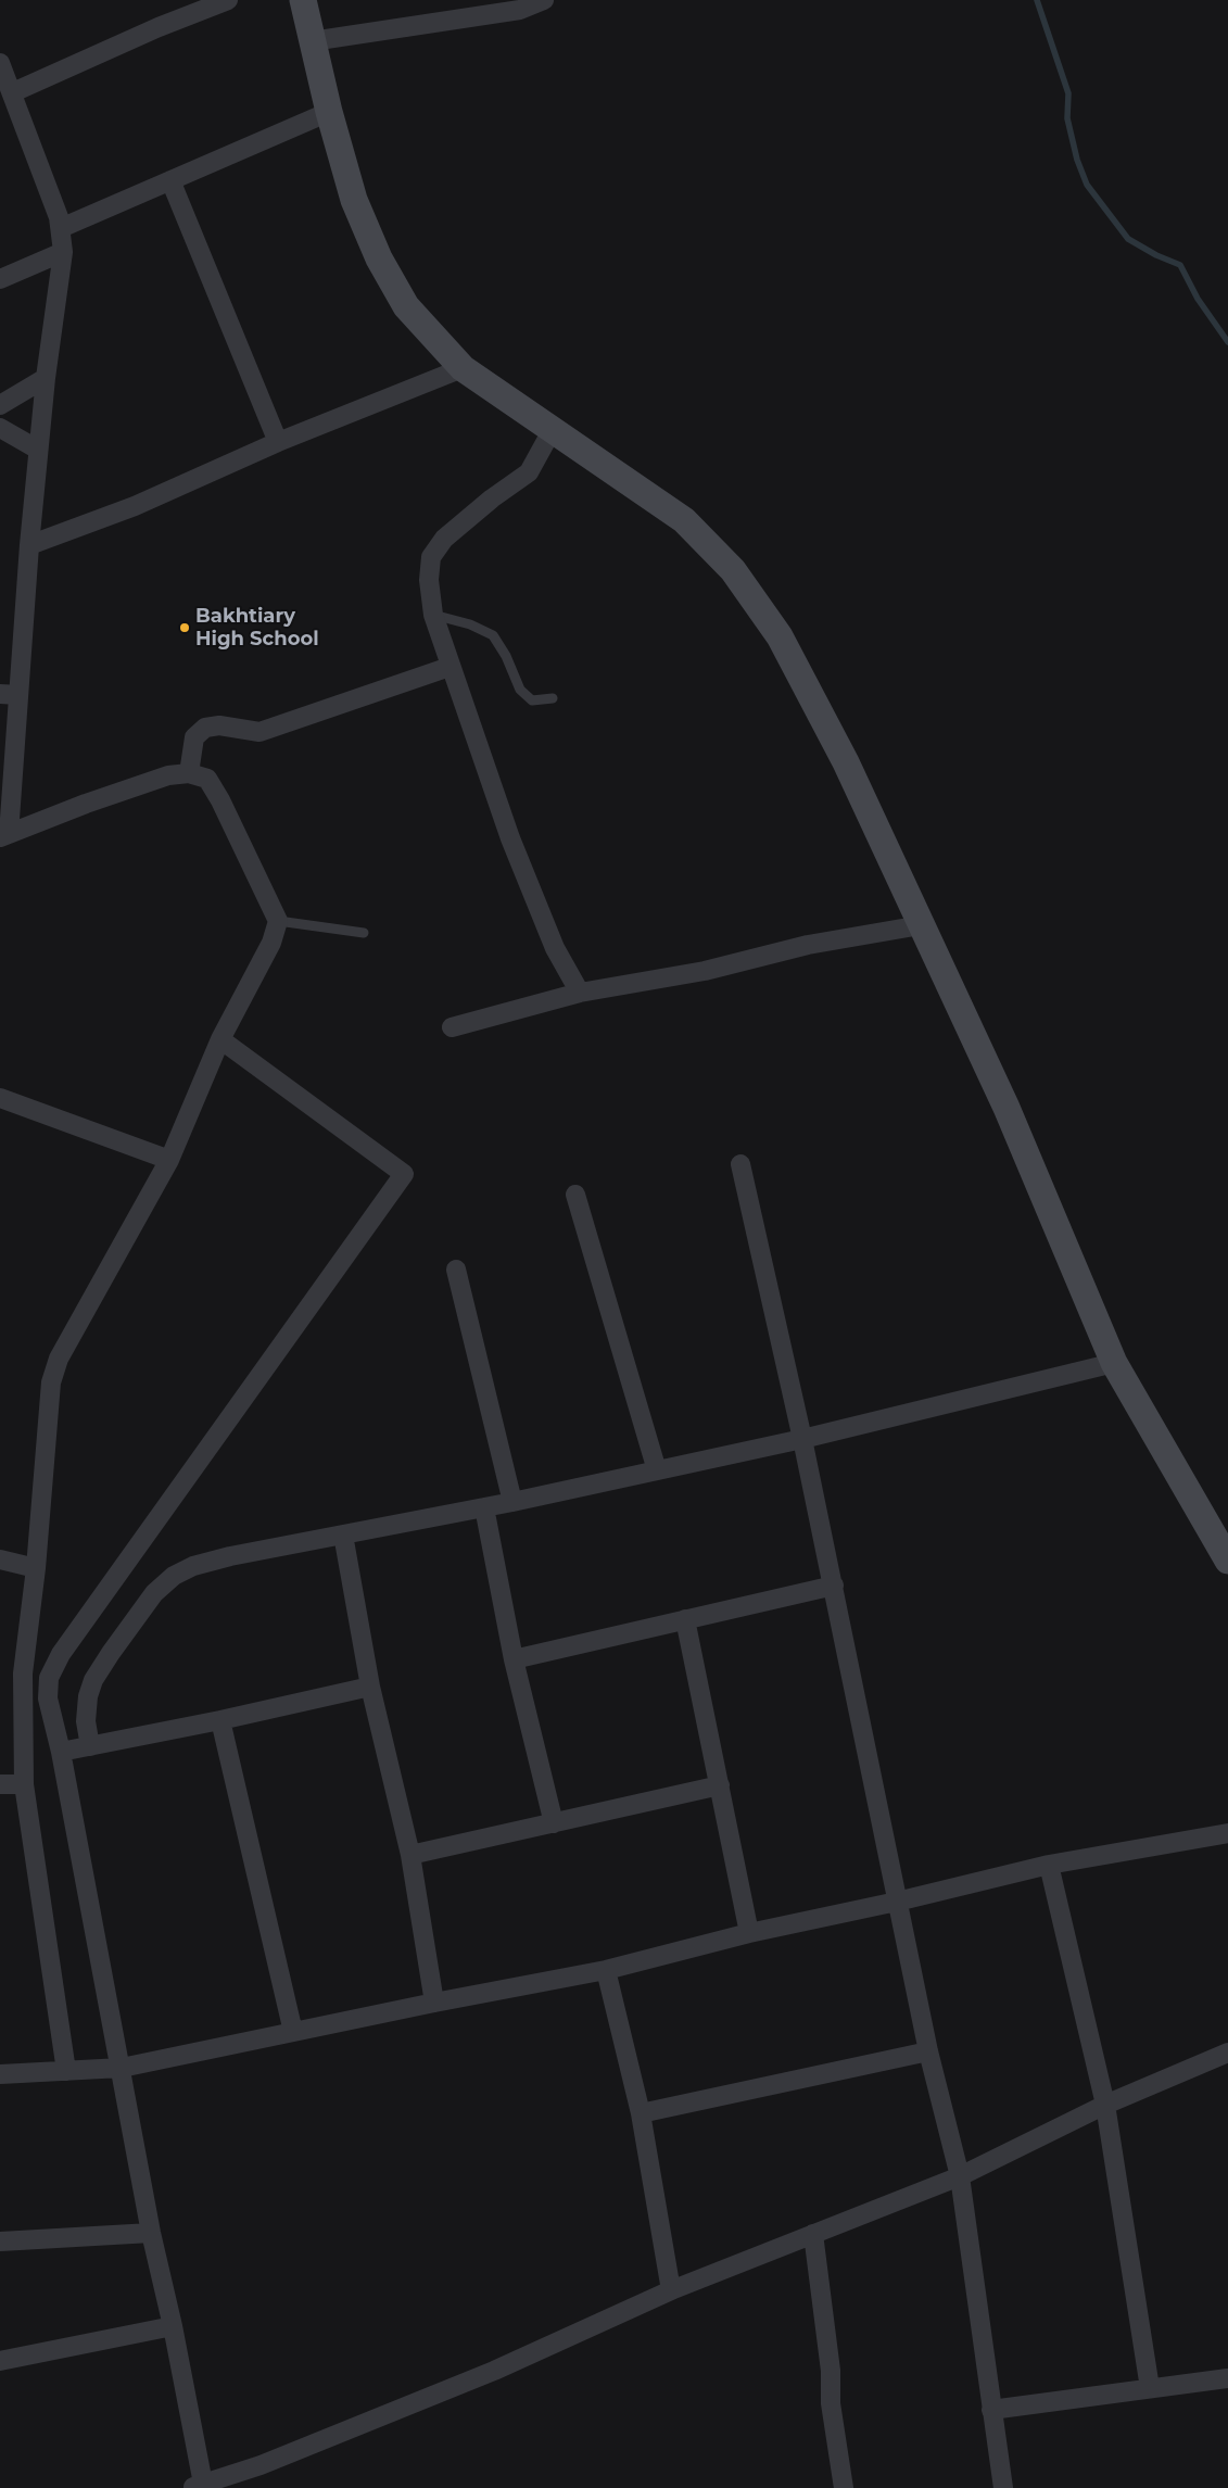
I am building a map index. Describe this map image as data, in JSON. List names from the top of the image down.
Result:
{
  "places": ["Bakhtiary High School"]
}
